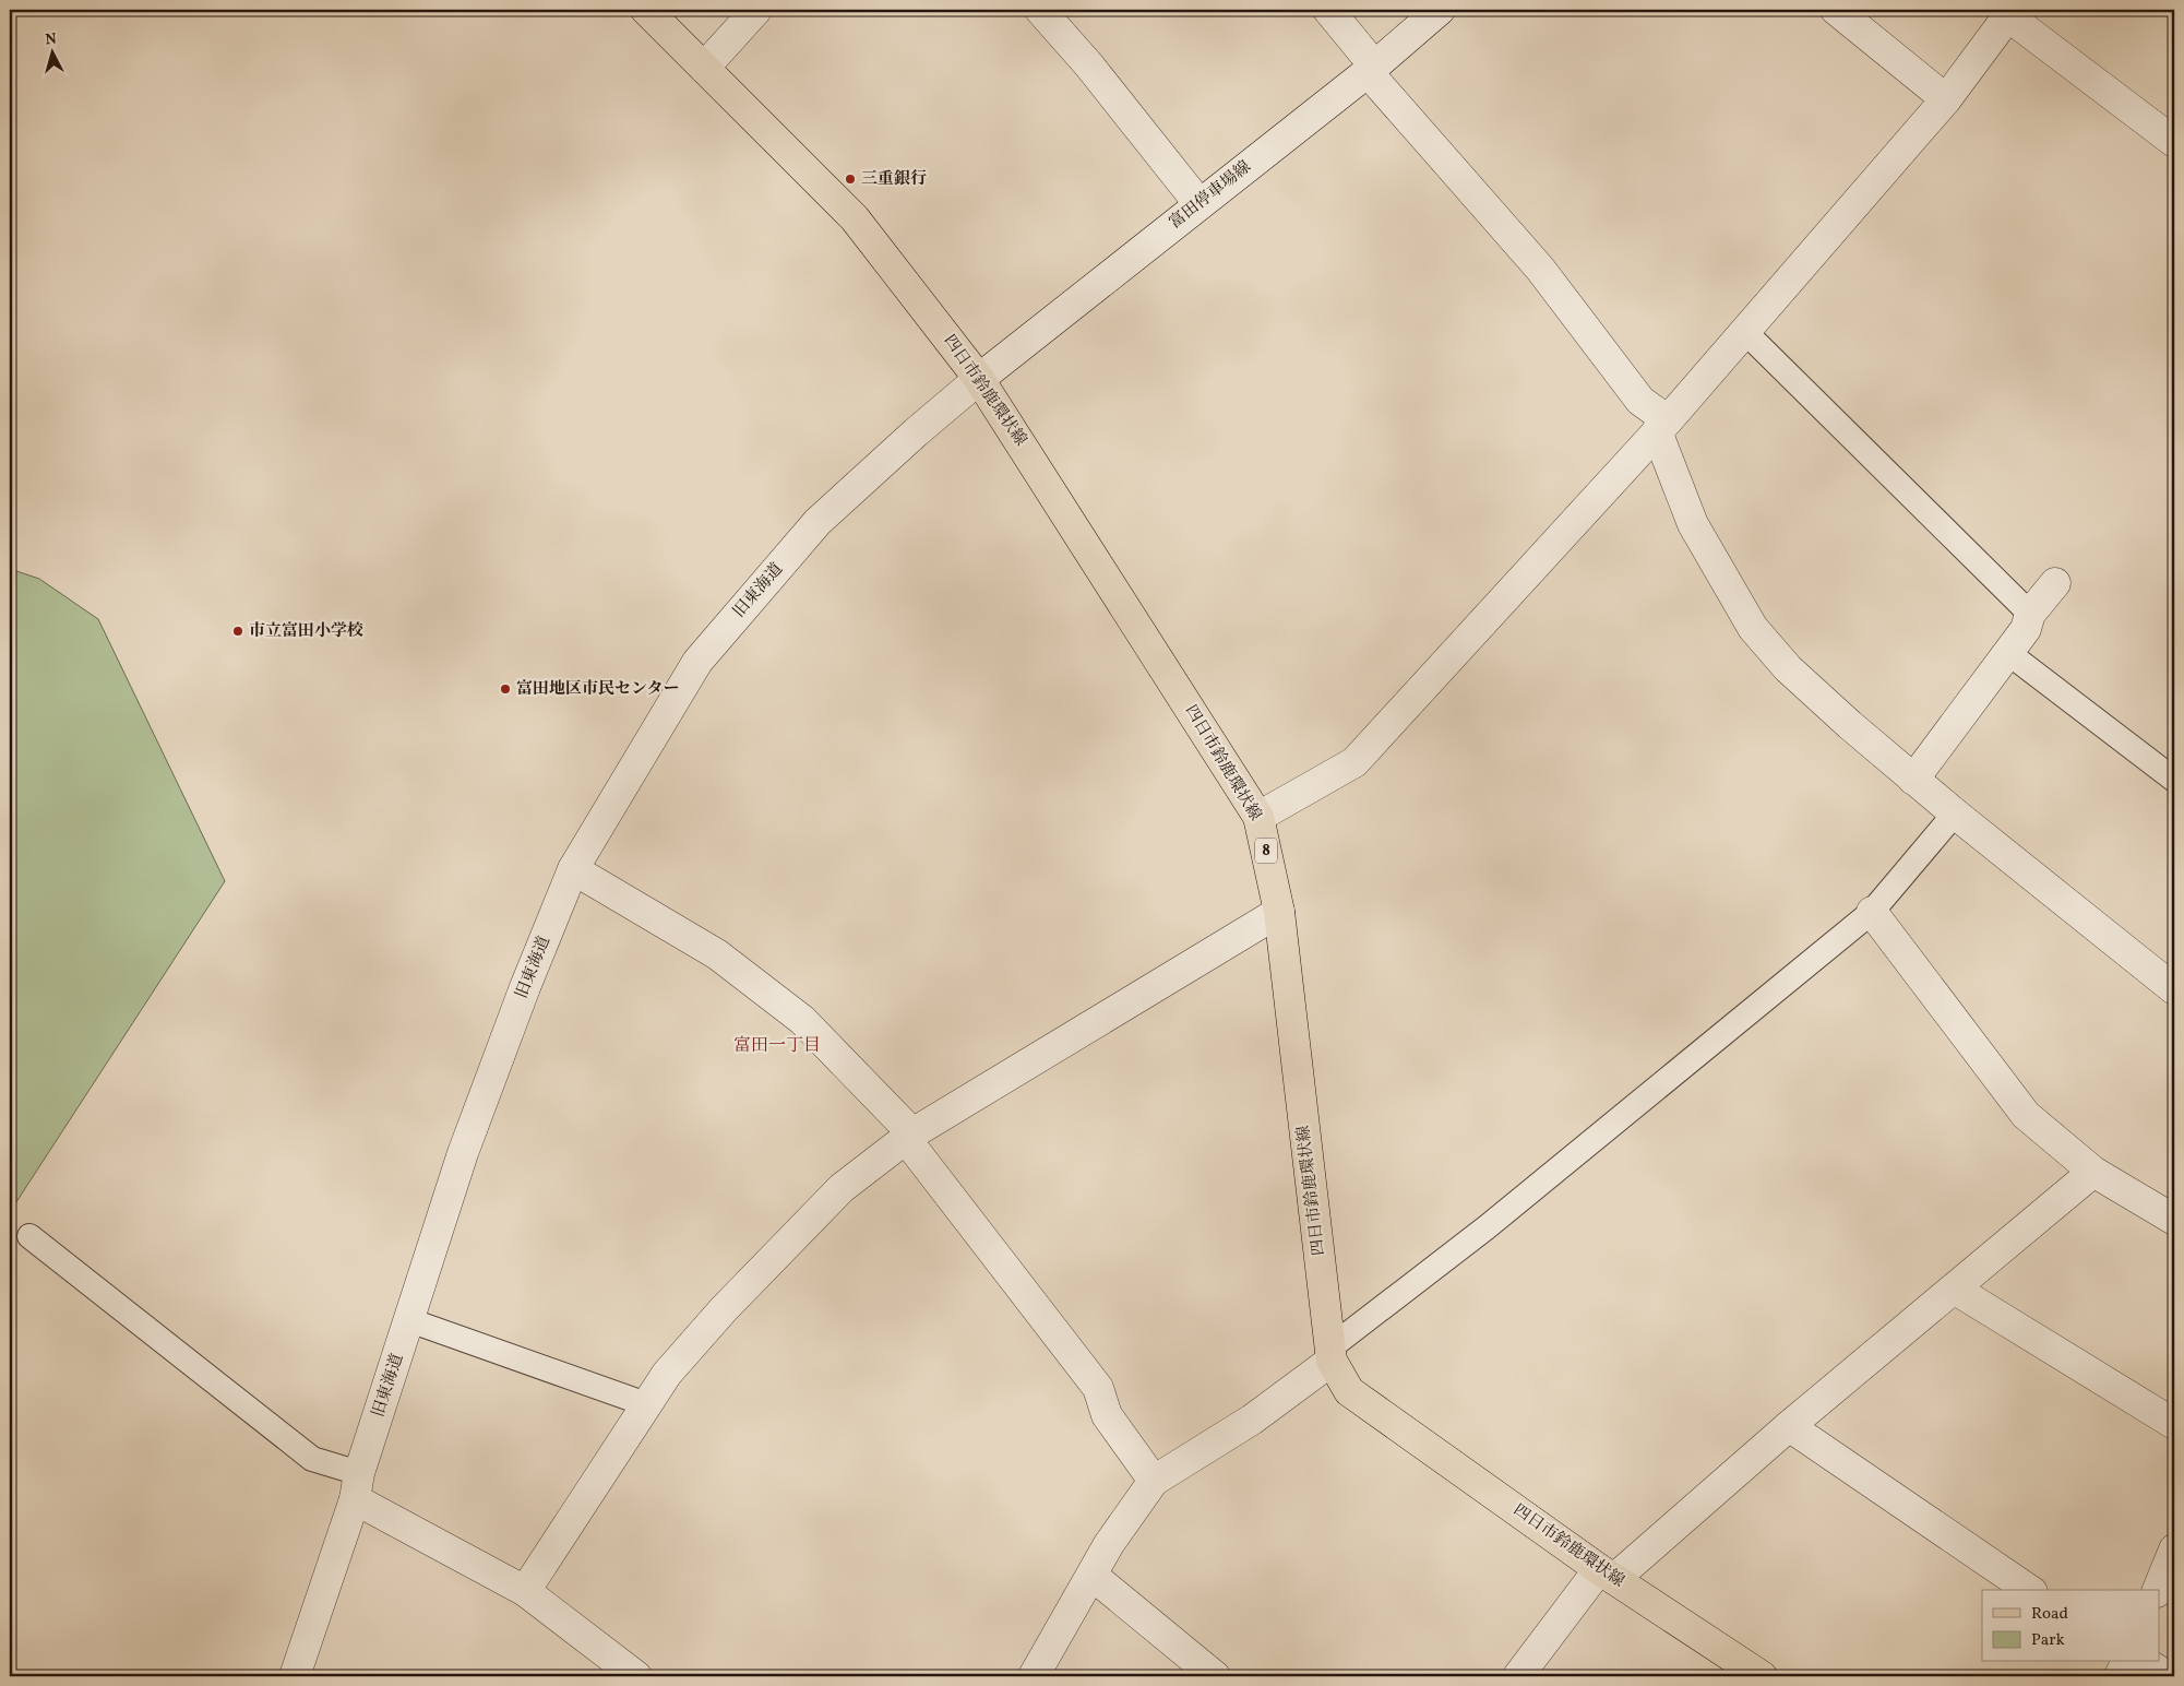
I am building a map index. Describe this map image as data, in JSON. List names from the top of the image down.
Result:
{
  "streets": {
    "main road": ["四日市鈴鹿環状線", "8"],
    "street": ["富田停車場線", "旧東海道"]
  },
  "crossings": [
    ["富田停車場線", "四日市鈴鹿環状線"],
    ["富田停車場線", "旧東海道"],
    ["四日市鈴鹿環状線", "旧東海道"]
  ],
  "districts": ["富田一丁目"],
  "places": ["三重銀行", "市立富田小学校", "富田地区市民センター"],
  "legend": ["Road", "Park"],
  "north": "top"
}
